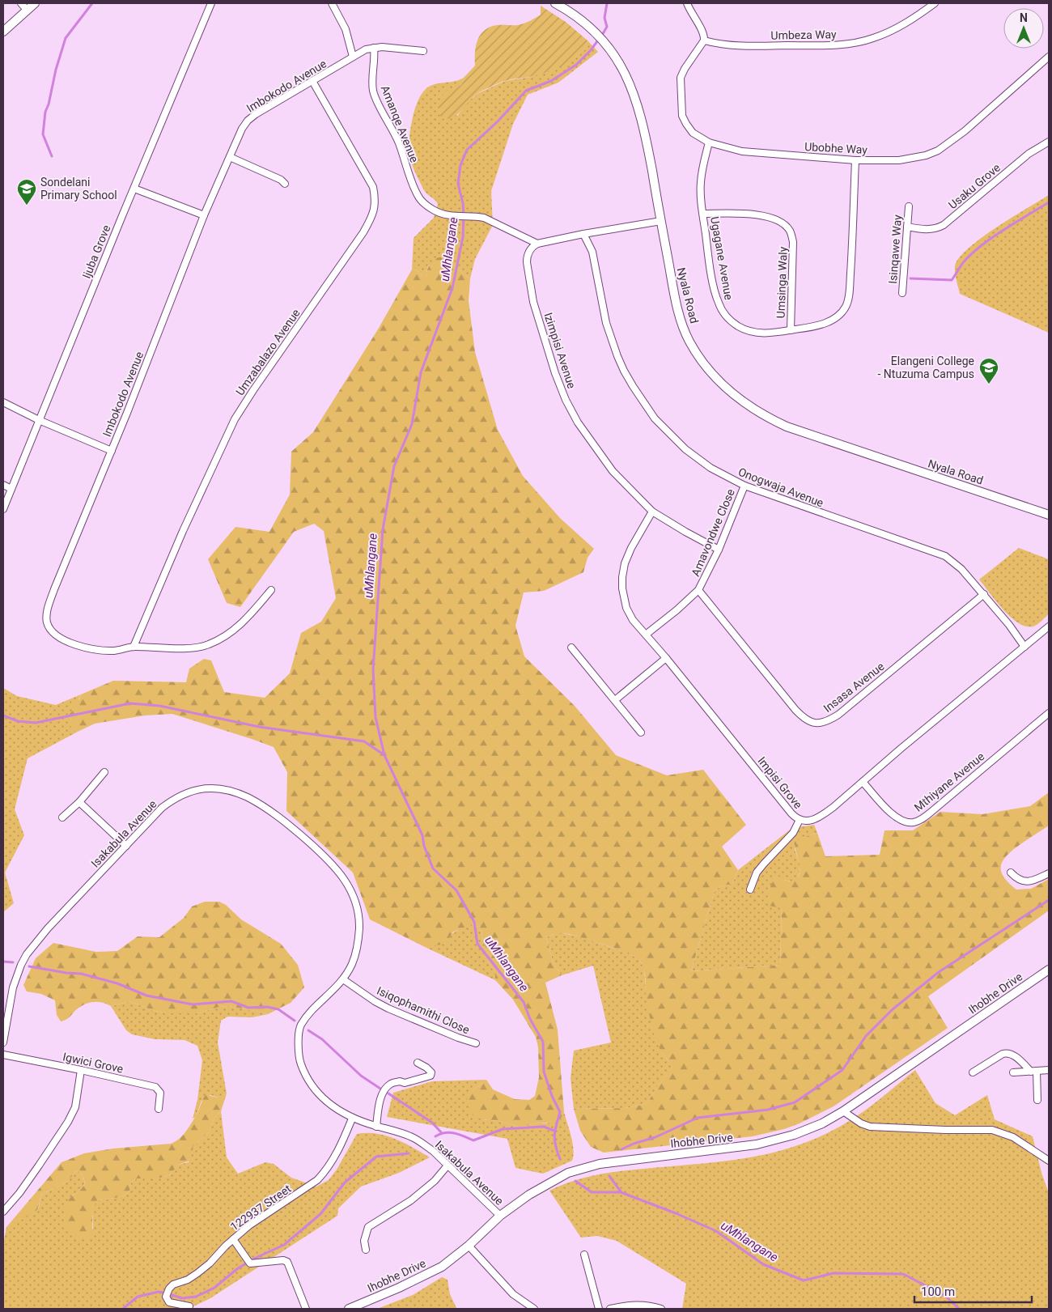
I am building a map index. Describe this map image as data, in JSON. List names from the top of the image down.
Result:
{
  "streets": {
    "street": [
      "Umbeza Way",
      "Imbokodo Avenue",
      "Amanqe Avenue",
      "Ubobhe Way",
      "Usaku Grove",
      "Isinqawe Way",
      "Ijuba Grove",
      "Ugagane Avenue",
      "Umsinga Waly",
      "Nyala Road",
      "Izimpisi Avenue",
      "Umzabalazo Avenue",
      "Onogwaja Avenue",
      "Amavondwe Close",
      "Insasa Avenue",
      "Mthiyane Avenue",
      "Impisi Grove",
      "Isakabula Avenue",
      "Ihobhe Drive",
      "Isiqophamithi Close",
      "Igwici Grove",
      "122937 Street"
    ]
  },
  "crossings": [
    ["Umbeza Way", "Ubobhe Way"],
    ["Imbokodo Avenue", "Amanqe Avenue"],
    ["Imbokodo Avenue", "Umzabalazo Avenue"],
    ["Amanqe Avenue", "Izimpisi Avenue"],
    ["Ubobhe Way", "Ugagane Avenue"],
    ["Usaku Grove", "Isinqawe Way"],
    ["Ugagane Avenue", "Umsinga Waly"],
    ["Izimpisi Avenue", "Amavondwe Close"],
    ["Izimpisi Avenue", "Impisi Grove"],
    ["Onogwaja Avenue", "Amavondwe Close"],
    ["Onogwaja Avenue", "Insasa Avenue"],
    ["Onogwaja Avenue", "Impisi Grove"],
    ["Amavondwe Close", "Insasa Avenue"],
    ["Amavondwe Close", "Impisi Grove"],
    ["Mthiyane Avenue", "Impisi Grove"],
    ["Isakabula Avenue", "Ihobhe Drive"],
    ["Isakabula Avenue", "Isiqophamithi Close"],
    ["Isakabula Avenue", "122937 Street"]
  ],
  "water": ["uMhlangane"],
  "places": {
    "school or university": ["Sondelani Primary School", "Elangeni College - Ntuzuma Campus"]
  },
  "scale_bar": "100 m",
  "north": "top"
}
